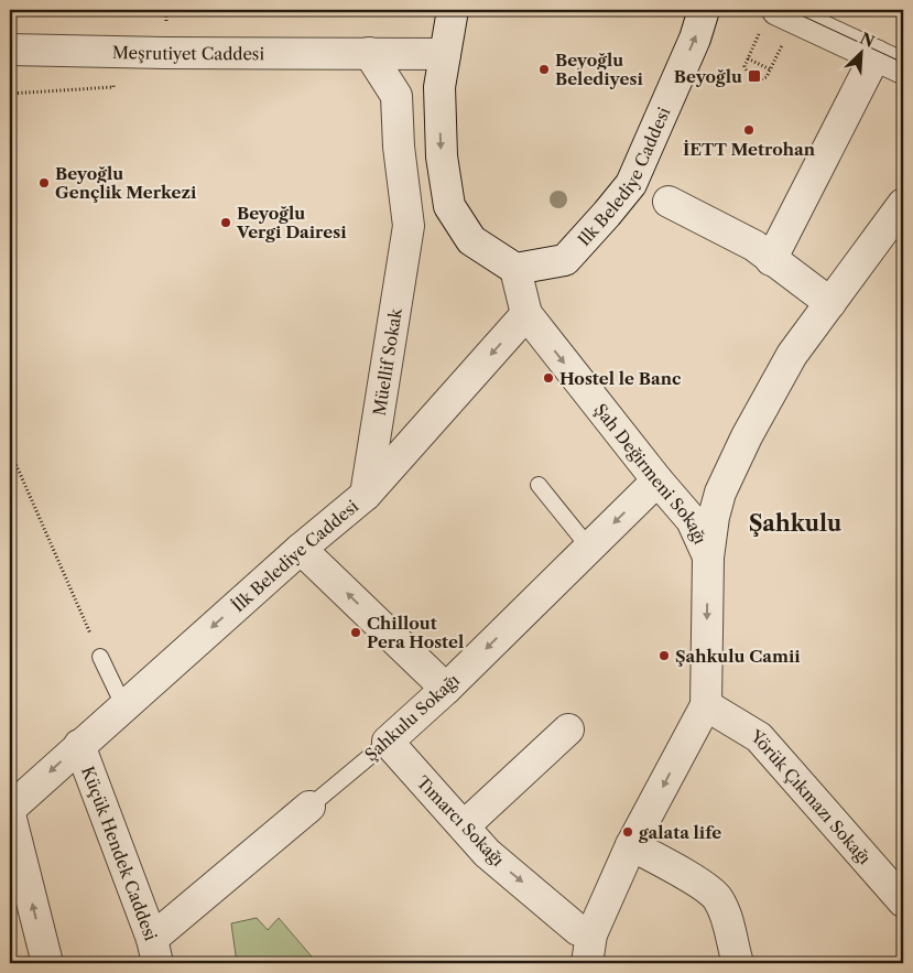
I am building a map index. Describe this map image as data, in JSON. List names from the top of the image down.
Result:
{
  "streets": {
    "street": [
      "Meşrutiyet Caddesi",
      "Ilk Belediye Caddesi",
      "Müellif Sokak",
      "Şah Değirmeni Sokağı",
      "İlk Belediye Caddesi",
      "Şahkulu Sokağı",
      "Yörük Çıkmazı Sokağı",
      "Tımarcı Sokağı",
      "Küçük Hendek Caddesi"
    ]
  },
  "crossings": [
    ["Meşrutiyet Caddesi", "Müellif Sokak"],
    ["Müellif Sokak", "İlk Belediye Caddesi"],
    ["Şah Değirmeni Sokağı", "İlk Belediye Caddesi"],
    ["Şah Değirmeni Sokağı", "Şahkulu Sokağı"],
    ["İlk Belediye Caddesi", "Küçük Hendek Caddesi"],
    ["Şahkulu Sokağı", "Tımarcı Sokağı"],
    ["Şahkulu Sokağı", "Küçük Hendek Caddesi"]
  ],
  "one_way": ["İlk Belediye Caddesi"],
  "districts": ["Şahkulu"],
  "places": {
    "other": [
      "Beyoğlu Belediyesi",
      "İETT Metrohan",
      "Beyoğlu Gençlik Merkezi",
      "Beyoğlu Vergi Dairesi",
      "Hostel le Banc",
      "Chillout Pera Hostel",
      "Şahkulu Camii",
      "galata life"
    ],
    "transit": ["Beyoğlu"]
  },
  "north": "top right"
}
